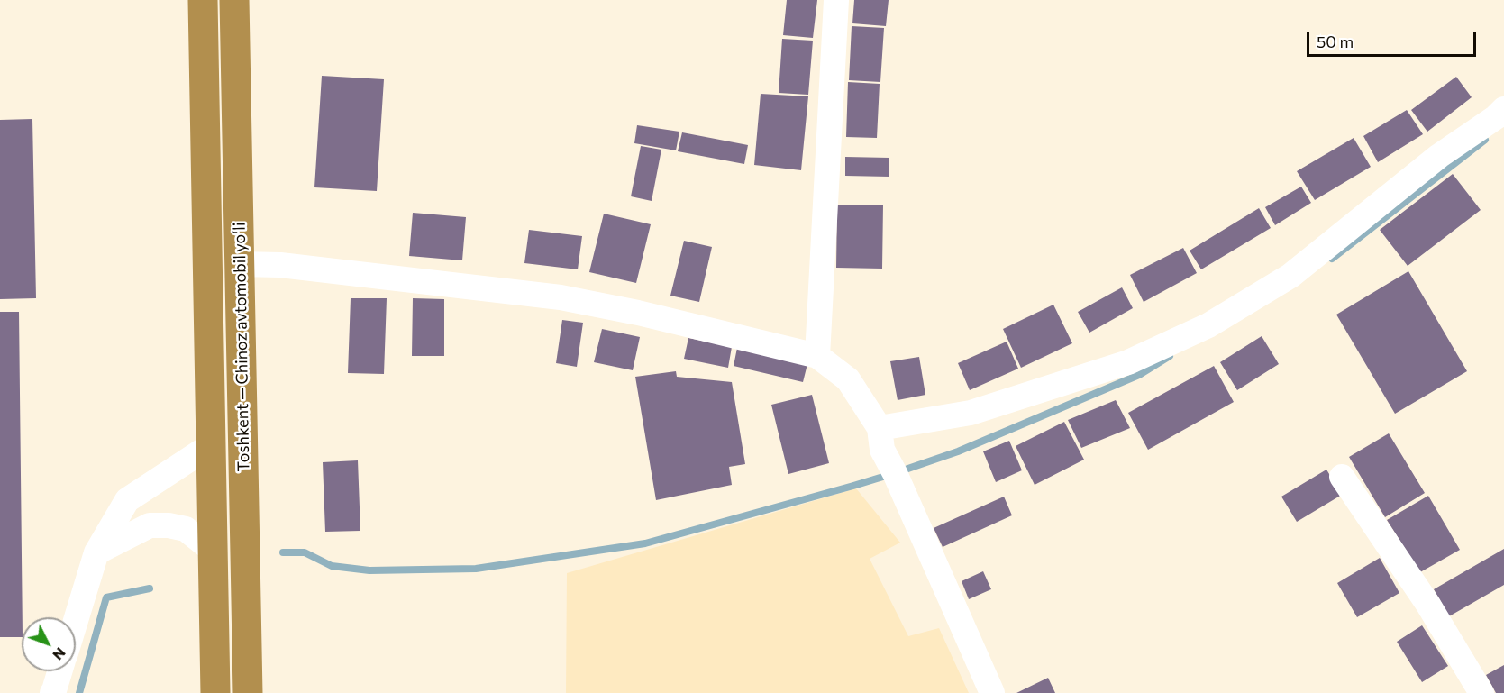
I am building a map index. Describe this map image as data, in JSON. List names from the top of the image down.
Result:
{
  "streets": {
    "highway": ["Toshkent — Chinoz avtomobil yoʻli"]
  },
  "scale_bar": "50 m",
  "north": "bottom right"
}
